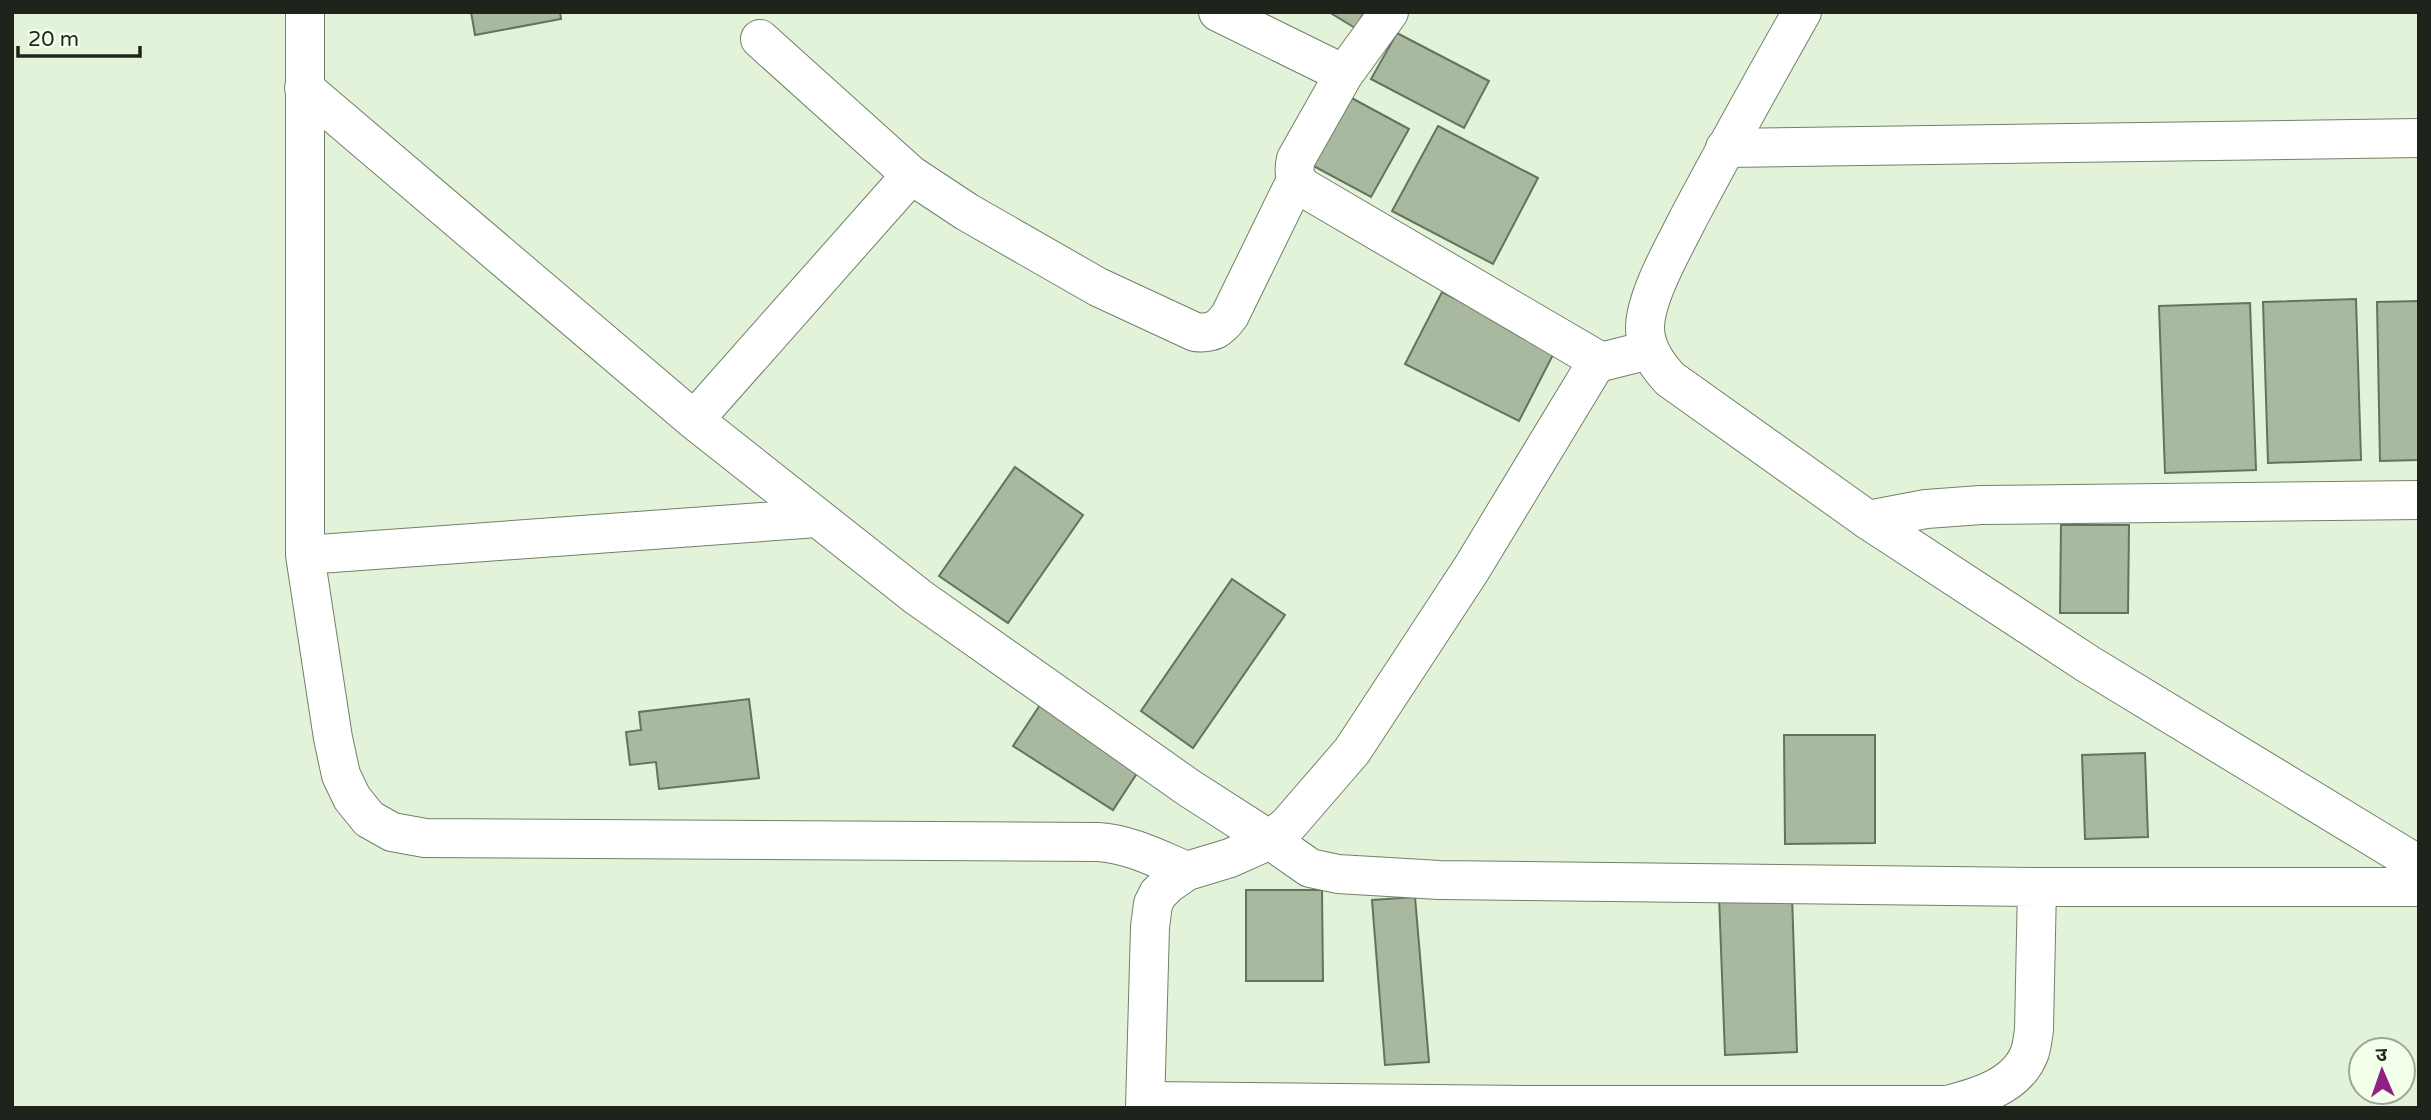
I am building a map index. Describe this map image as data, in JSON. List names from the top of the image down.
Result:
{
  "scale_bar": "20 m",
  "north": "top"
}
